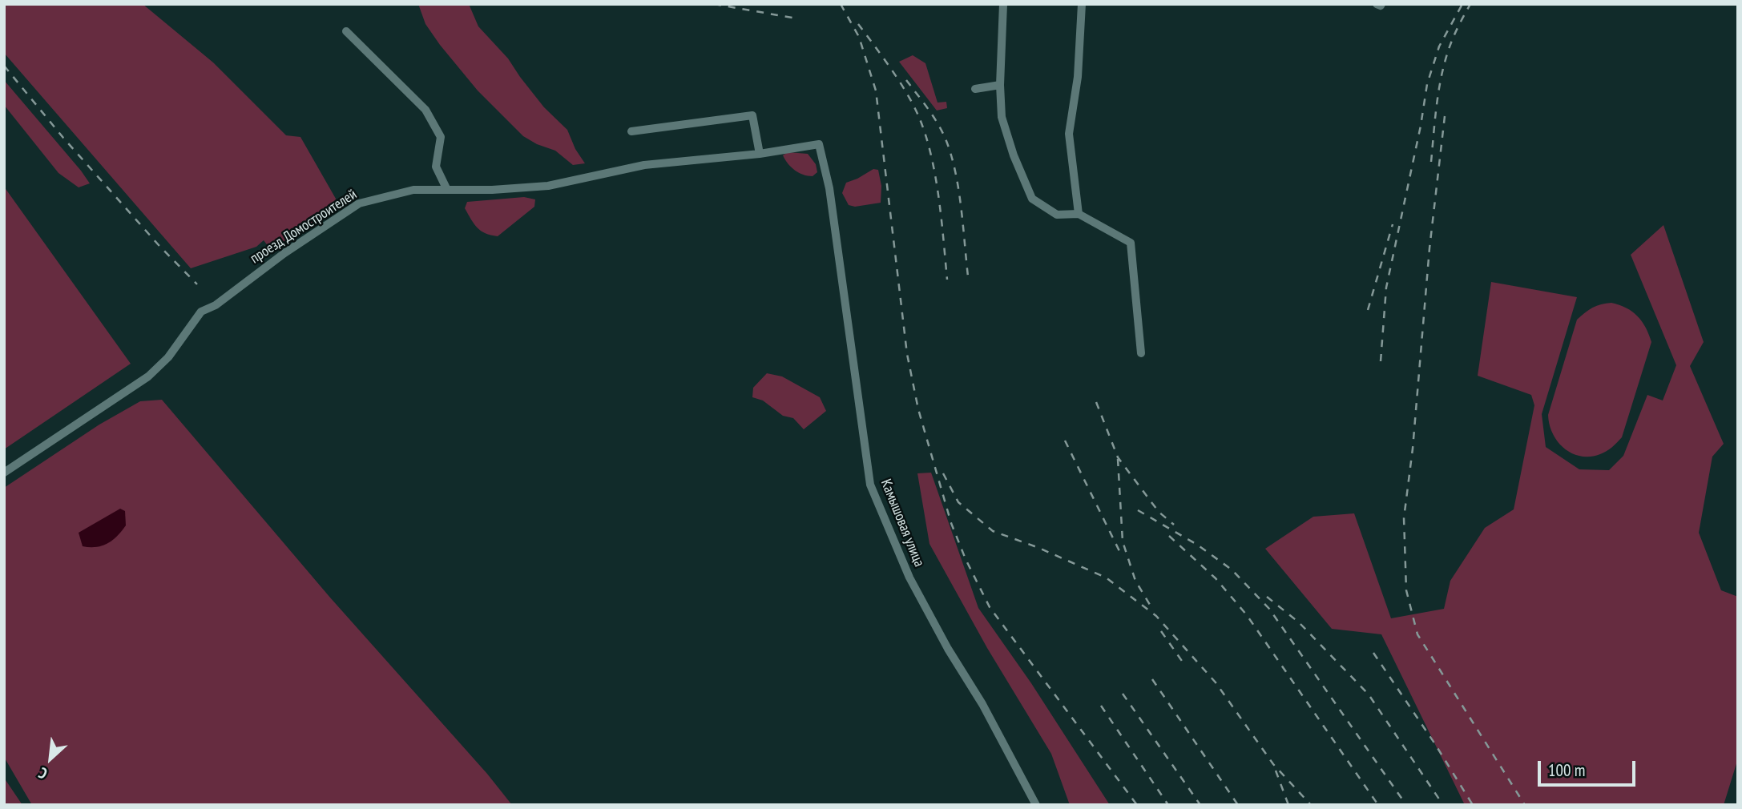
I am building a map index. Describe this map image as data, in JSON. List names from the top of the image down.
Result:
{
  "streets": {
    "street": ["проезд Домостроителей", "Камышовая улица"]
  },
  "crossings": [
    ["проезд Домостроителей", "Камышовая улица"]
  ],
  "scale_bar": "100 m",
  "north": "bottom left"
}
